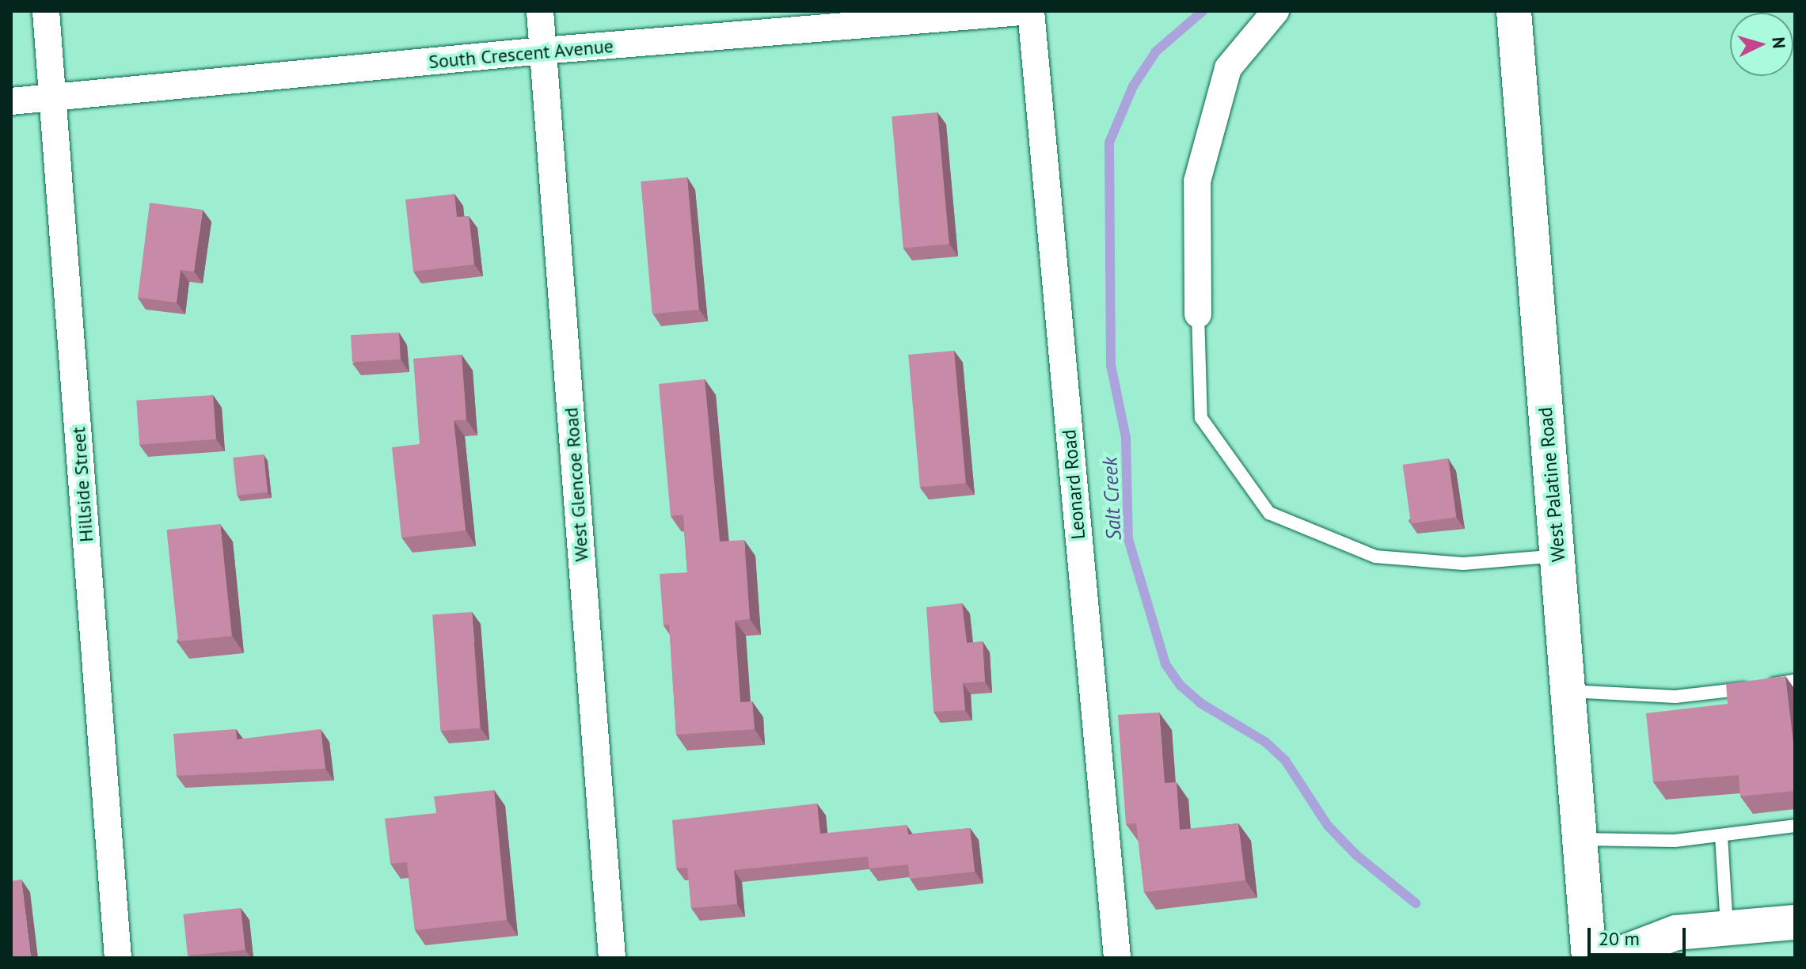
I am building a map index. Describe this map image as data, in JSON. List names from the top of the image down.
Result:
{
  "streets": {
    "main road": ["West Palatine Road"],
    "street": [
      "South Crescent Avenue",
      "Hillside Street",
      "West Glencoe Road",
      "Leonard Road"
    ]
  },
  "crossings": [
    ["South Crescent Avenue", "Hillside Street"],
    ["South Crescent Avenue", "West Glencoe Road"],
    ["South Crescent Avenue", "Leonard Road"]
  ],
  "water": ["Salt Creek"],
  "scale_bar": "20 m",
  "north": "right"
}
